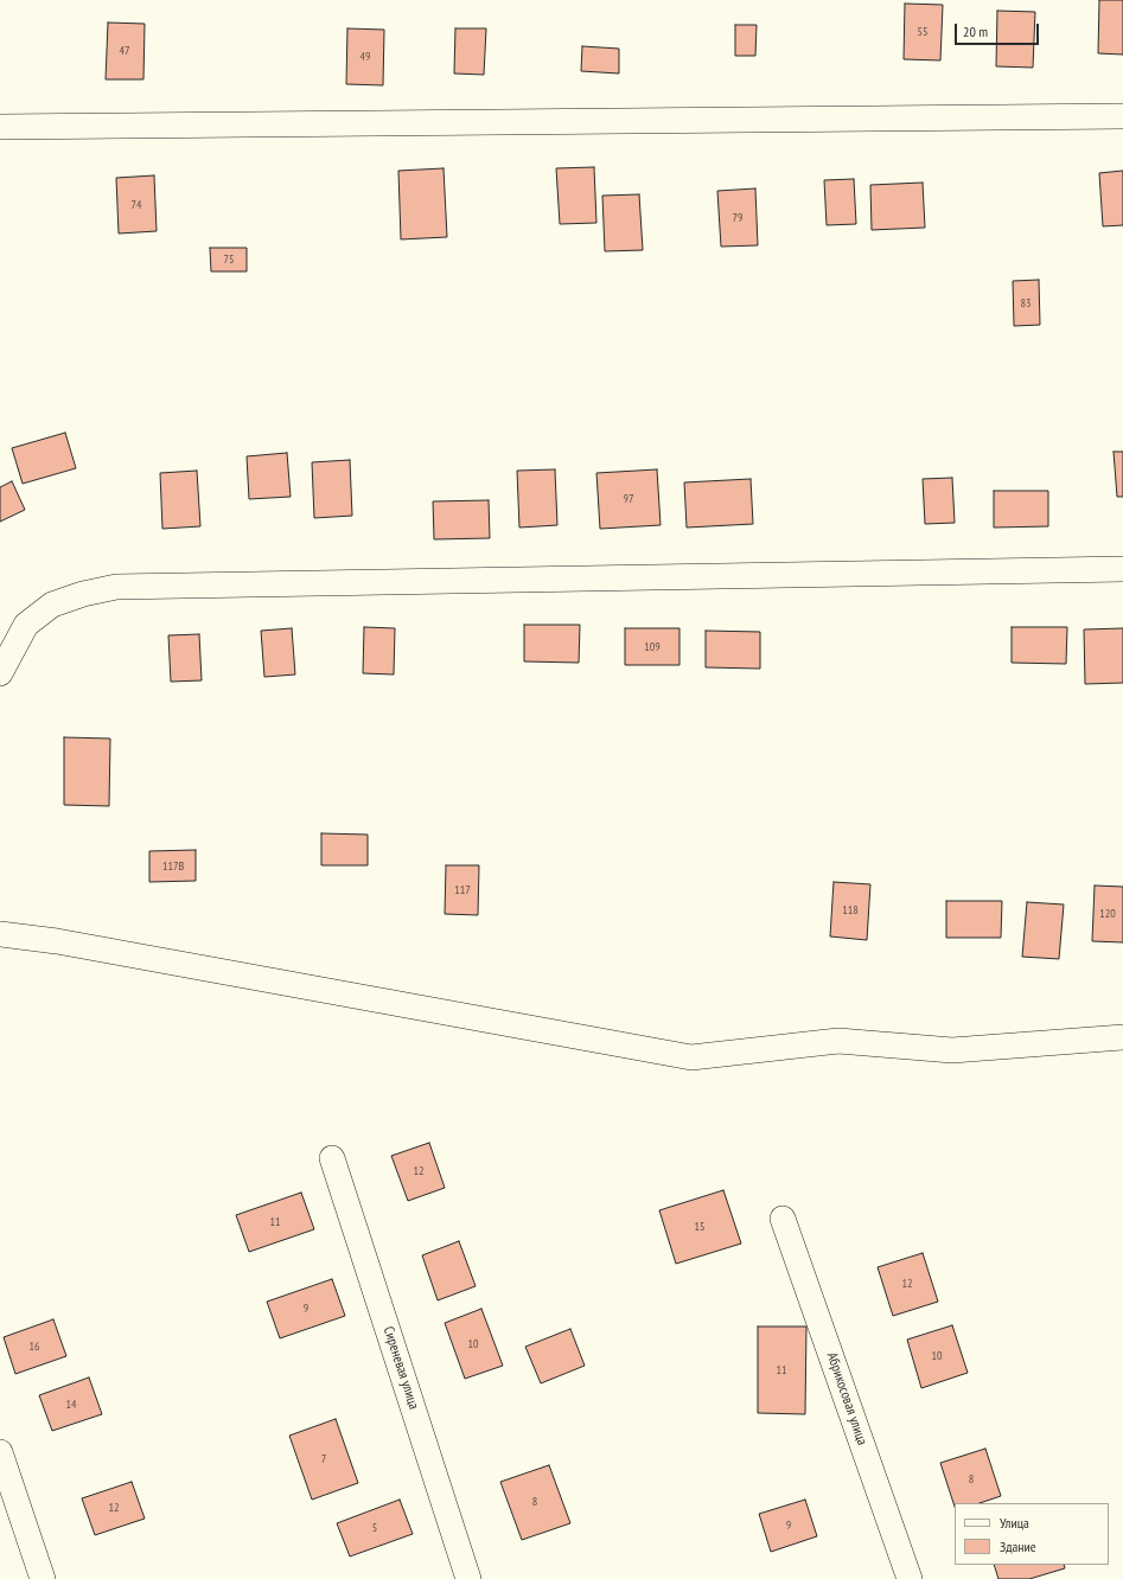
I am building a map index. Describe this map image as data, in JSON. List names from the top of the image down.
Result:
{
  "streets": {
    "street": ["Сиреневая улица", "Абрикосовая улица"]
  },
  "house_numbers": [
    "55",
    "47",
    "49",
    "74",
    "79",
    "75",
    "83",
    "97",
    "109",
    "117В",
    "117",
    "118",
    "120",
    "12",
    "11",
    "15",
    "12",
    "9",
    "10",
    "16",
    "10",
    "11",
    "14",
    "7",
    "8",
    "8",
    "12",
    "9",
    "5"
  ],
  "legend": ["Улица", "Здание"],
  "scale_bar": "20 m"
}
